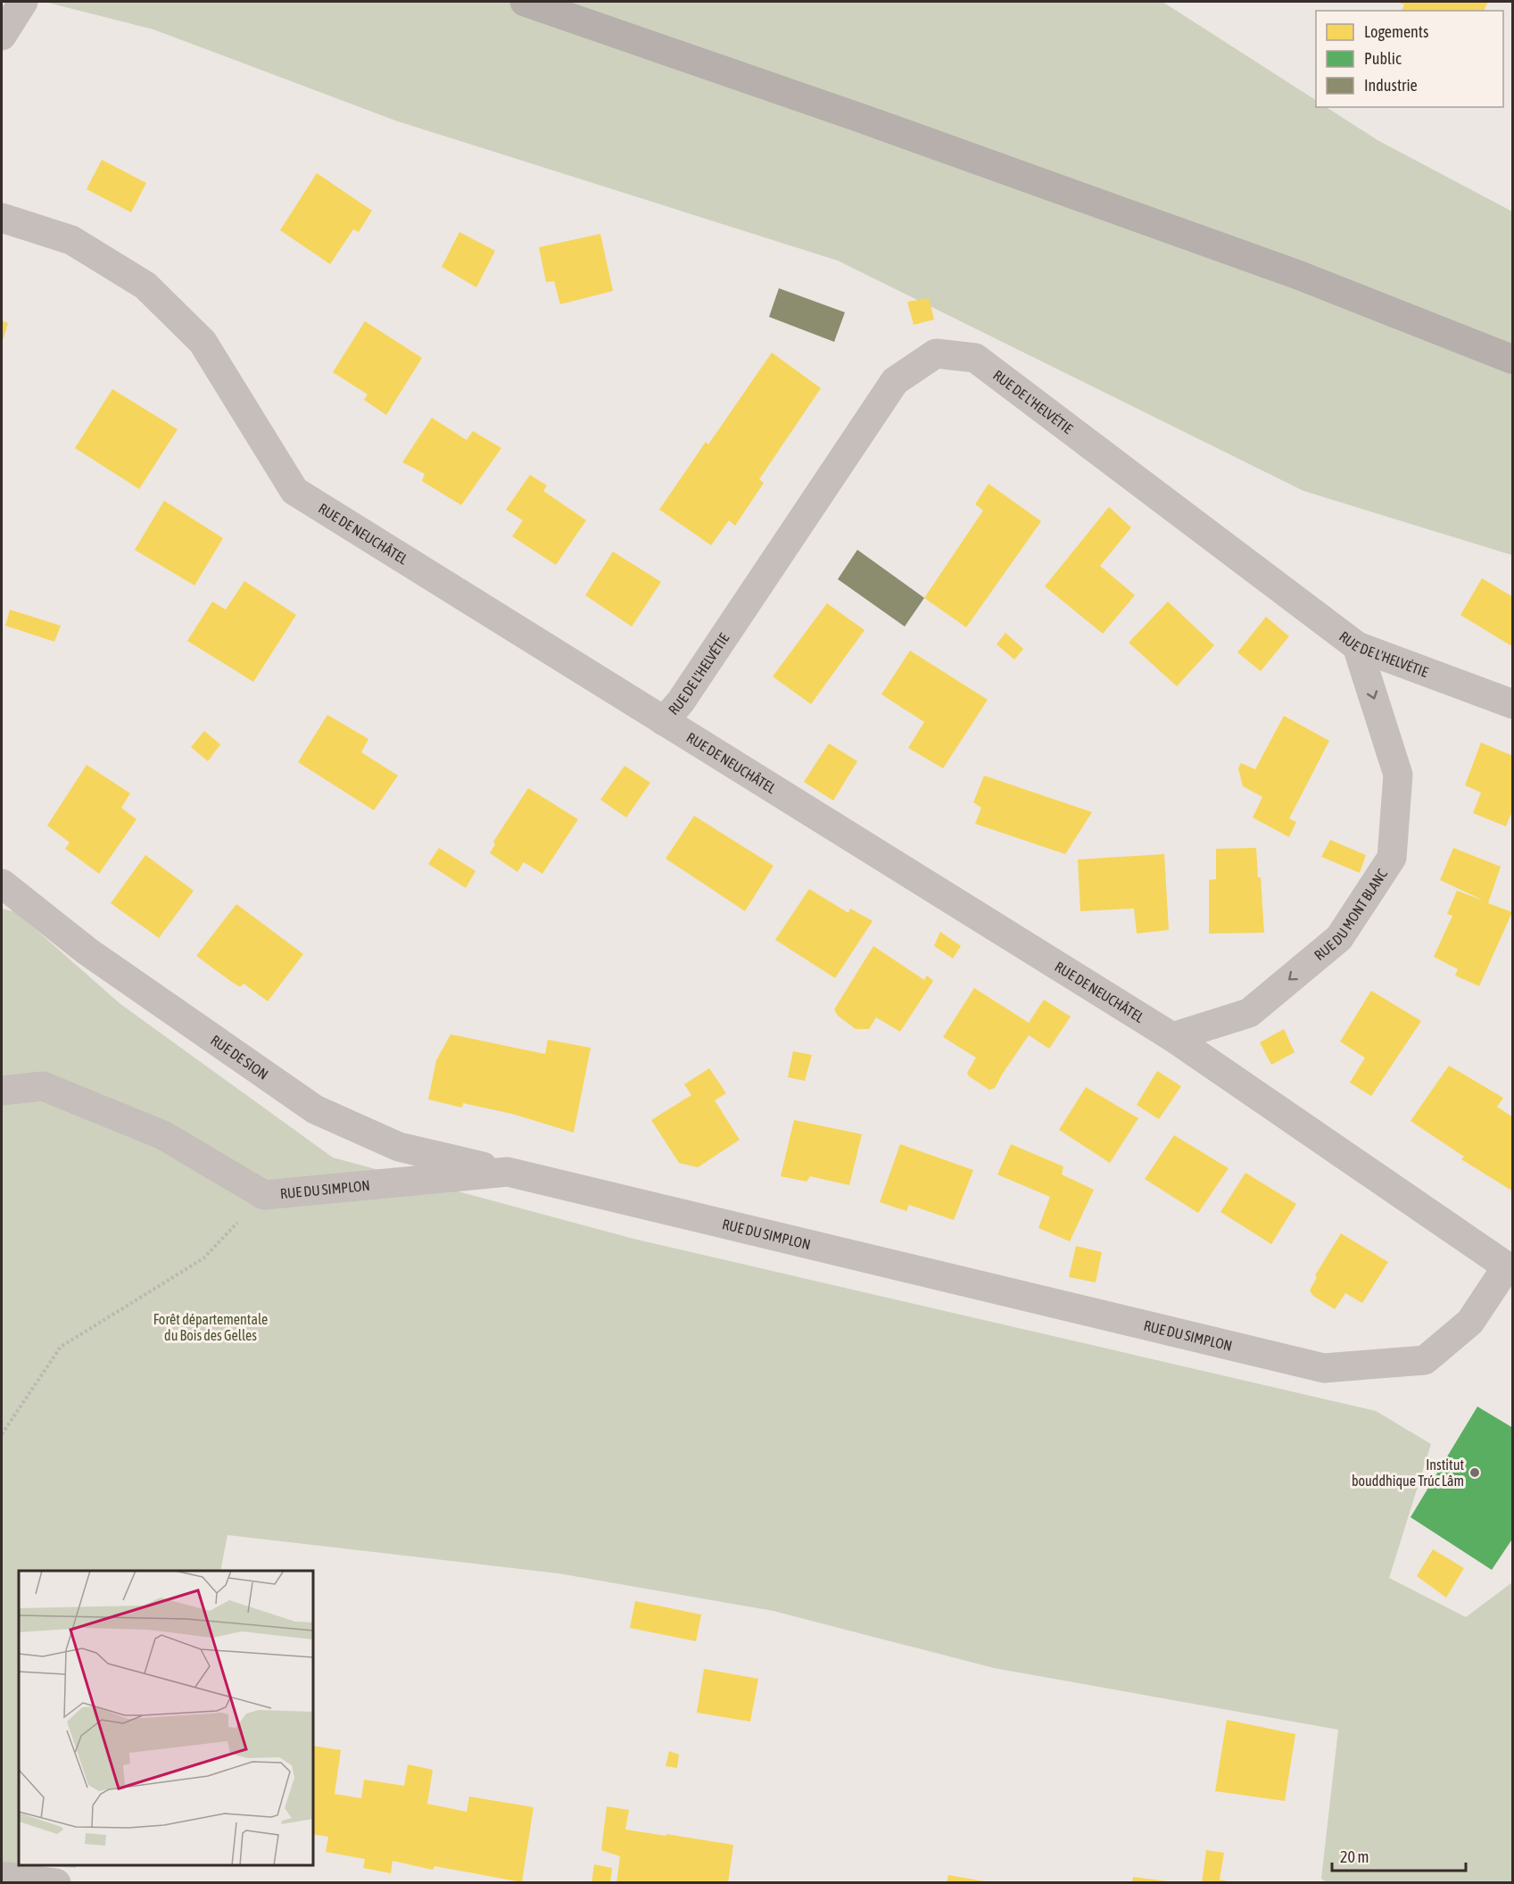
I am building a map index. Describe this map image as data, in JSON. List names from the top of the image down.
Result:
{
  "streets": {
    "street": [
      "RUE DE L'HELVÉTIE",
      "RUE DE NEUCHÂTEL",
      "RUE DU MONT BLANC",
      "RUE DE SION",
      "RUE DU SIMPLON"
    ]
  },
  "crossings": [
    ["RUE DE L'HELVÉTIE", "RUE DE NEUCHÂTEL"],
    ["RUE DE L'HELVÉTIE", "RUE DU MONT BLANC"],
    ["RUE DE NEUCHÂTEL", "RUE DU MONT BLANC"],
    ["RUE DE NEUCHÂTEL", "RUE DU SIMPLON"],
    ["RUE DE SION", "RUE DU SIMPLON"]
  ],
  "one_way": ["RUE DU MONT BLANC"],
  "parks": ["Forêt départementale du Bois des Gelles"],
  "places": ["Institut bouddhique Trúc Lâm"],
  "legend": ["Logements", "Public", "Industrie"],
  "scale_bar": "20 m"
}
